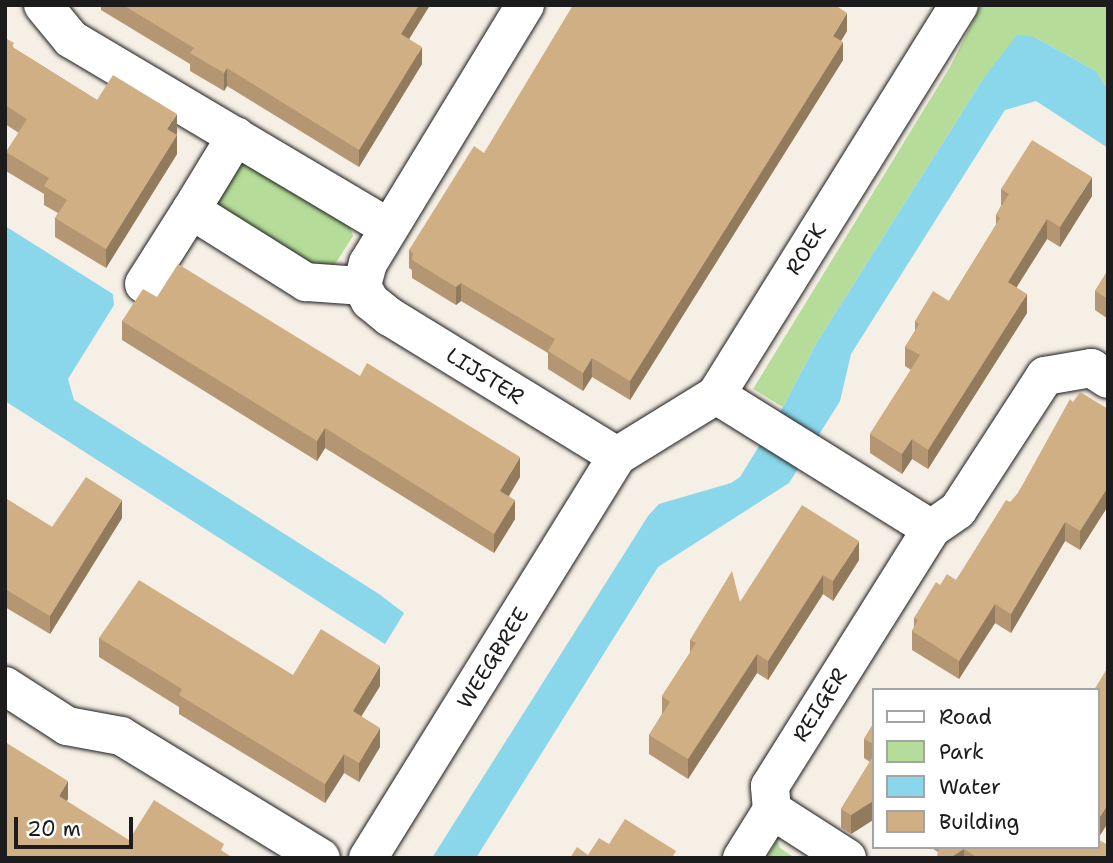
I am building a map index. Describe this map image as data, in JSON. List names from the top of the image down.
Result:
{
  "streets": {
    "street": [
      "ROEK",
      "LIJSTER",
      "WEEGBREE",
      "REIGER"
    ]
  },
  "crossings": [
    ["ROEK", "LIJSTER"],
    ["ROEK", "WEEGBREE"],
    ["LIJSTER", "WEEGBREE"]
  ],
  "legend": [
    "Road",
    "Park",
    "Water",
    "Building"
  ],
  "scale_bar": "20 m"
}
